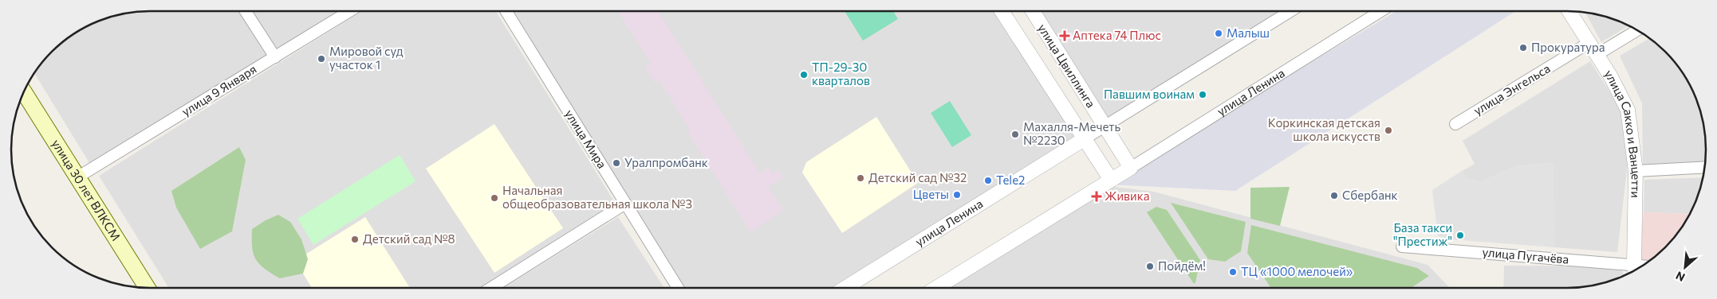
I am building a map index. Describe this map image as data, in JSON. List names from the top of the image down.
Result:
{
  "streets": {
    "main road": ["улица 30 лет ВЛКСМ"],
    "street": [
      "улица Цвиллинга",
      "улица Энгельса",
      "улица 9 Января",
      "улица Ленина",
      "улица Сакко и Ванцетти",
      "улица Мира",
      "улица Пугачёва"
    ]
  },
  "crossings": [
    ["улица Цвиллинга", "улица Ленина"],
    ["улица Энгельса", "улица Сакко и Ванцетти"],
    ["улица 9 Января", "улица 30 лет ВЛКСМ"],
    ["улица Сакко и Ванцетти", "улица Пугачёва"]
  ],
  "places": {
    "other": [
      "Малыш",
      "Прокуратура",
      "Мировой суд участок 1",
      "ТП-29-30 кварталов",
      "Павшим воинам",
      "Коркинская детская школа искусств",
      "Махалля-Мечеть №2230",
      "Уралпромбанк",
      "Детский сад №32",
      "Tele2",
      "Цветы",
      "Сбербанк",
      "Начальная общеобразовательная школа №3",
      "База такси \"Престиж\"",
      "Детский сад №8",
      "Пойдём!",
      "ТЦ «1000 мелочей»"
    ],
    "health": ["Аптека 74 Плюс", "Живика"]
  },
  "north": "bottom left"
}
